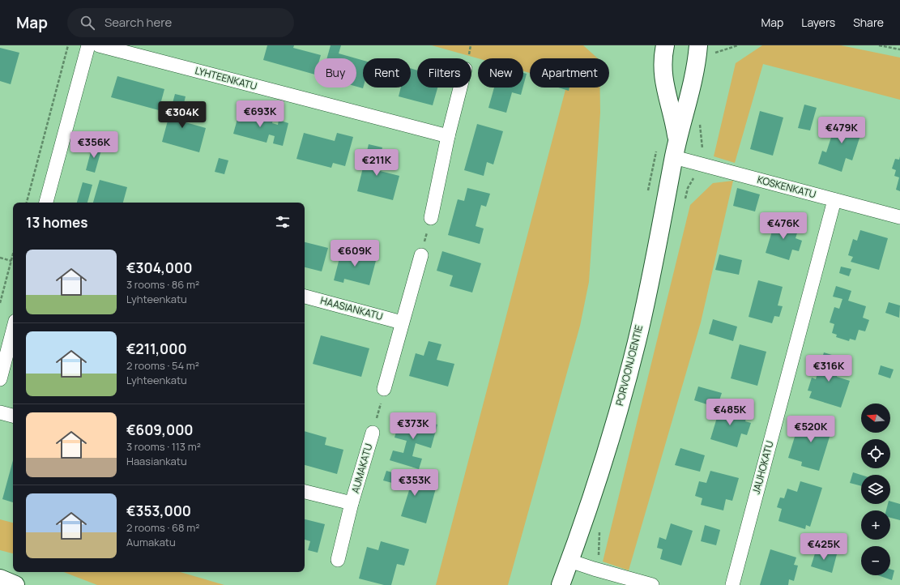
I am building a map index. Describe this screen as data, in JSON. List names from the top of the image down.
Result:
{
  "streets": {
    "street": [
      "LYHTEENKATU",
      "KOSKENKATU",
      "HAASIANKATU",
      "PORVOONJOENTIE",
      "JAUHOKATU",
      "AUMAKATU"
    ]
  },
  "crossings": [
    ["KOSKENKATU", "PORVOONJOENTIE"],
    ["KOSKENKATU", "JAUHOKATU"]
  ],
  "north": "left",
  "page": {
    "header": "Map",
    "search": "Search here",
    "nav": ["Map", "Layers", "Share"],
    "chip": [
      "Buy",
      "Rent",
      "Filters",
      "New",
      "Apartment"
    ],
    "price": [
      "€693K",
      "€304K",
      "€479K",
      "€356K",
      "€211K",
      "€476K",
      "€609K",
      "€316K",
      "€485K",
      "€373K",
      "€520K",
      "€353K",
      "€425K"
    ],
    "heading": "13 homes",
    "list": [
      {
        "name": "€304,000",
        "note": "3 rooms · 86 m² · Lyhteenkatu"
      },
      {
        "name": "€211,000",
        "note": "2 rooms · 54 m² · Lyhteenkatu"
      },
      {
        "name": "€609,000",
        "note": "3 rooms · 113 m² · Haasiankatu"
      },
      {
        "name": "€353,000",
        "note": "2 rooms · 68 m² · Aumakatu"
      }
    ],
    "map_buttons": ["+", "−"]
  }
}
